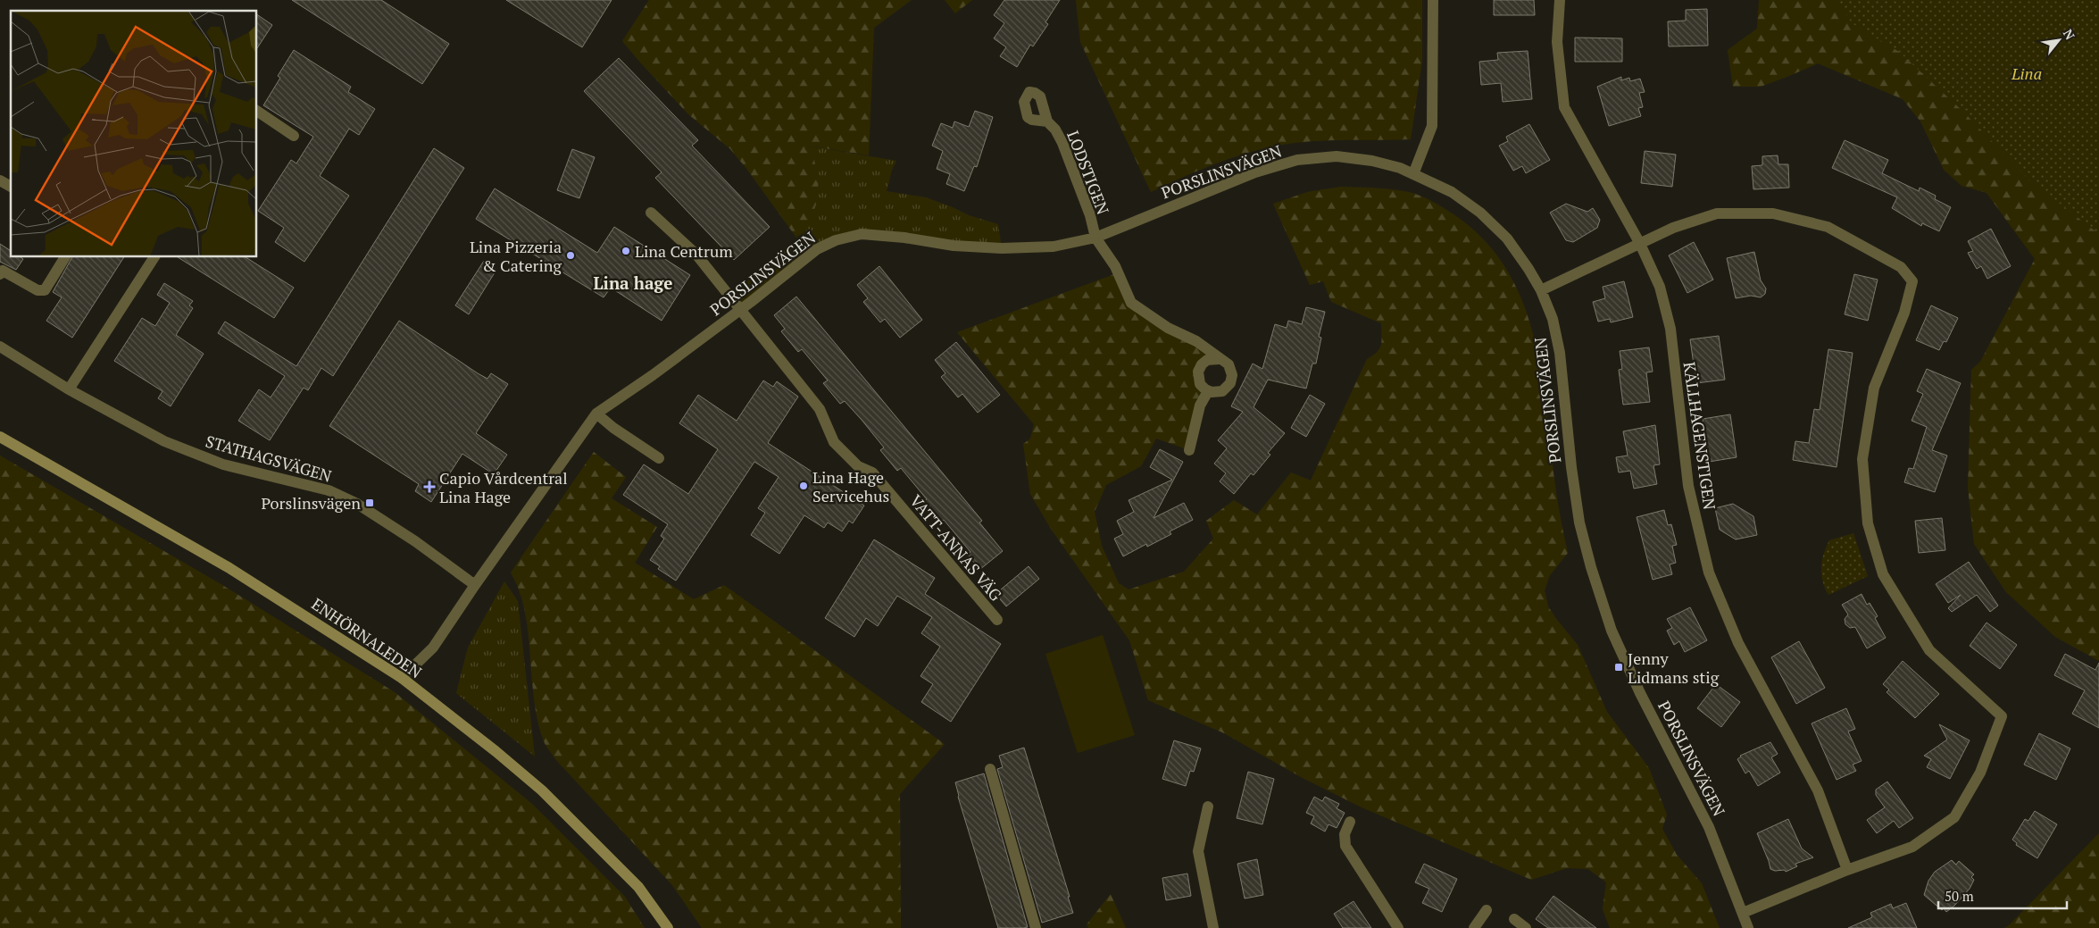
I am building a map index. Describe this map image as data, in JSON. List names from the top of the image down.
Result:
{
  "streets": {
    "street": [
      "PORSLINSVÄGEN",
      "LODSTIGEN",
      "KÄLLHAGENSTIGEN",
      "STATHAGSVÄGEN",
      "VATT-ANNAS VÄG",
      "ENHÖRNALEDEN"
    ]
  },
  "crossings": [
    ["PORSLINSVÄGEN", "LODSTIGEN"],
    ["PORSLINSVÄGEN", "STATHAGSVÄGEN"],
    ["PORSLINSVÄGEN", "VATT-ANNAS VÄG"],
    ["PORSLINSVÄGEN", "ENHÖRNALEDEN"]
  ],
  "districts": ["Lina hage"],
  "parks": ["Lina"],
  "places": {
    "other": ["Lina Centrum", "Lina Pizzeria & Catering", "Lina Hage Servicehus"],
    "health": ["Capio Vårdcentral Lina Hage"],
    "transit": ["Porslinsvägen", "Jenny Lidmans stig"]
  },
  "scale_bar": "50 m",
  "north": "top right"
}
